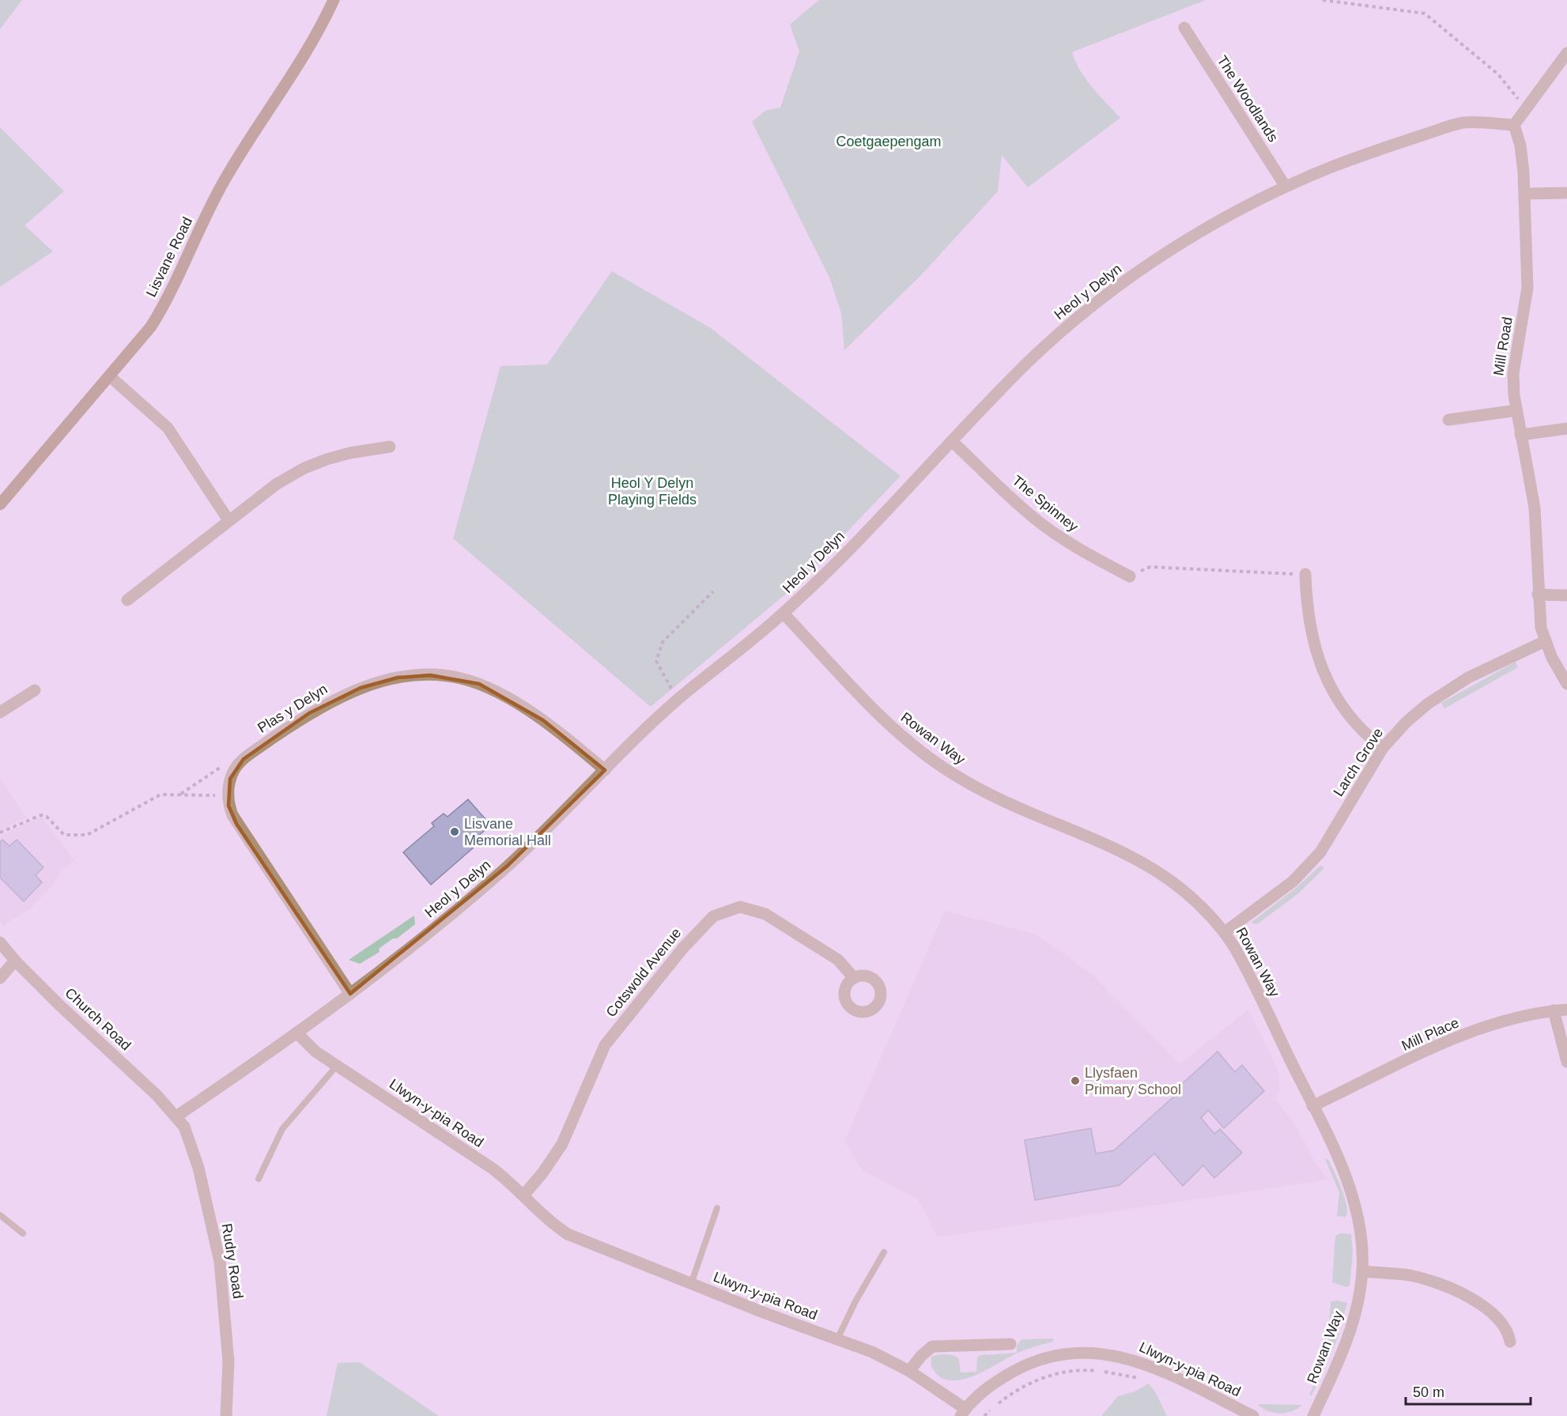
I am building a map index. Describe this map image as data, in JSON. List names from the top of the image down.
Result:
{
  "streets": {
    "main road": ["Lisvane Road"],
    "street": [
      "The Woodlands",
      "Heol y Delyn",
      "Mill Road",
      "The Spinney",
      "Plas y Delyn",
      "Rowan Way",
      "Larch Grove",
      "Cotswold Avenue",
      "Church Road",
      "Mill Place",
      "Llwyn-y-pia Road",
      "Rudry Road"
    ]
  },
  "crossings": [
    ["The Woodlands", "Heol y Delyn"],
    ["Heol y Delyn", "Mill Road"],
    ["Heol y Delyn", "The Spinney"],
    ["Heol y Delyn", "Plas y Delyn"],
    ["Heol y Delyn", "Rowan Way"],
    ["Heol y Delyn", "Church Road"],
    ["Heol y Delyn", "Llwyn-y-pia Road"],
    ["Heol y Delyn", "Rudry Road"],
    ["Mill Road", "Larch Grove"],
    ["Rowan Way", "Larch Grove"],
    ["Rowan Way", "Mill Place"],
    ["Cotswold Avenue", "Llwyn-y-pia Road"],
    ["Church Road", "Rudry Road"]
  ],
  "parks": ["Coetgaepengam", "Heol Y Delyn Playing Fields"],
  "places": ["Lisvane Memorial Hall", "Llysfaen Primary School"],
  "scale_bar": "50 m"
}
